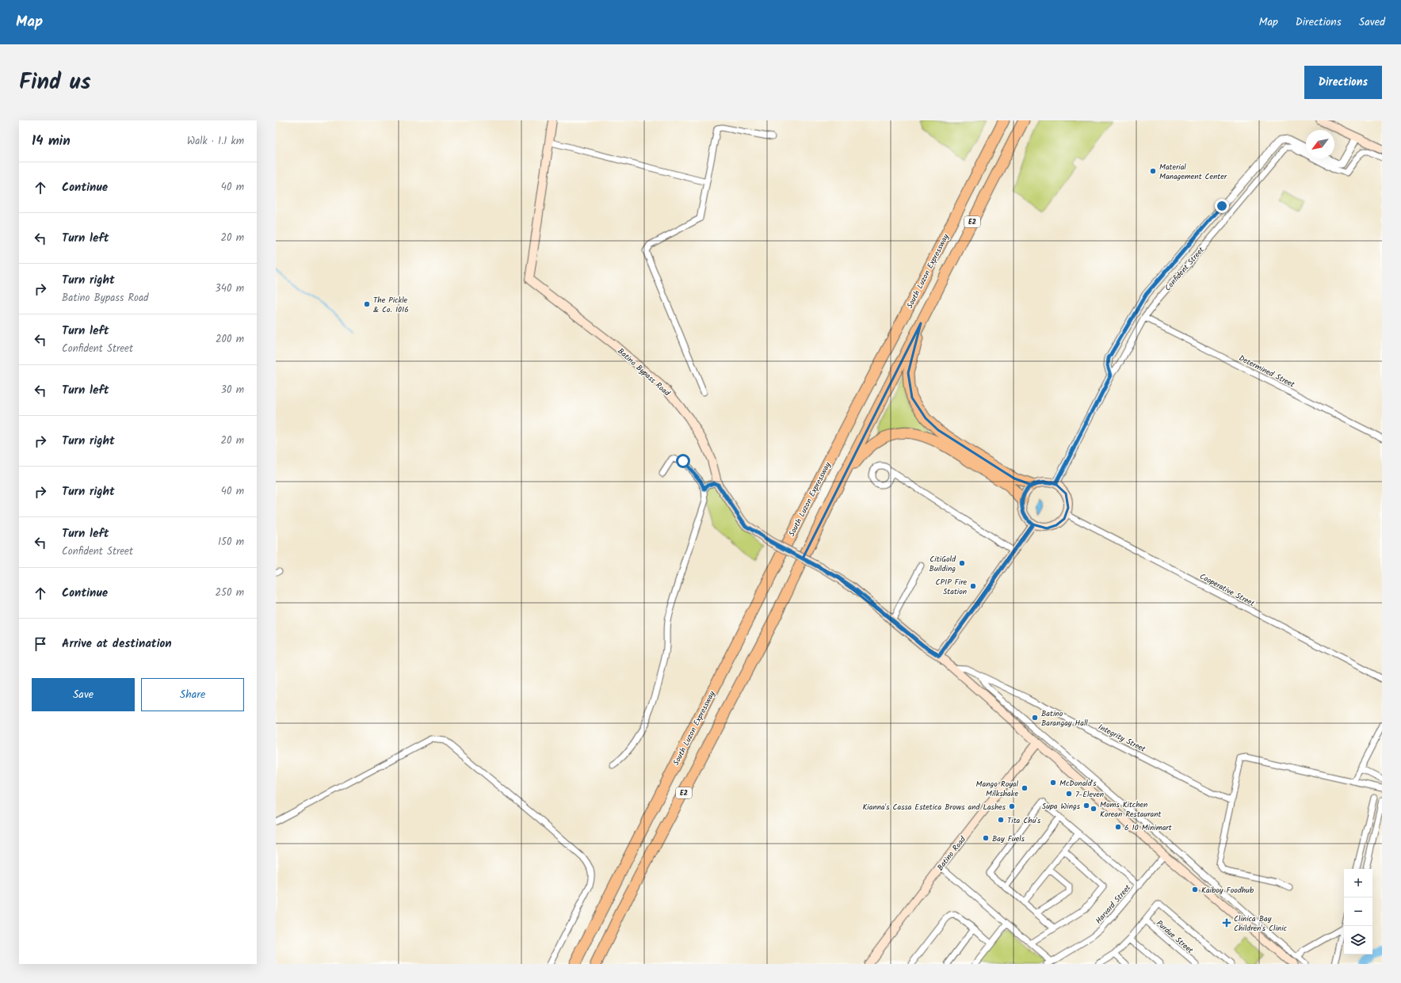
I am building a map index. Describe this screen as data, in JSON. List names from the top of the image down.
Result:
{
  "streets": {
    "highway": ["E2", "South Luzon Expressway"],
    "main road": ["Batino Bypass Road", "Batino Road"],
    "street": [
      "Confident Street",
      "Determined Street",
      "Cooperative Street",
      "Integrity Street",
      "Harvard Street",
      "Purdue Street"
    ]
  },
  "crossings": [
    ["Confident Street", "Determined Street"],
    ["Confident Street", "Cooperative Street"],
    ["Batino Bypass Road", "Integrity Street"],
    ["Batino Bypass Road", "Batino Road"],
    ["Batino Bypass Road", "Harvard Street"]
  ],
  "places": {
    "other": [
      "Material Management Center",
      "The Pickle & Co. 1016",
      "CitiGold Building",
      "CPIP Fire Station",
      "Batino Barangay Hall",
      "McDonald's",
      "Mango Royal Milkshake",
      "7-Eleven",
      "Supa Wings",
      "Kianna's Cassa Estetica Brows and Lashes",
      "Moms Kitchen Korean Restaurant",
      "Tita Chu's",
      "6 10 Minimart",
      "Bay Fuels",
      "Kaiboy Foodhub"
    ],
    "health": ["Clinica Bay Children's Clinic"]
  },
  "north": "bottom left",
  "page": {
    "header": "Map",
    "nav": ["Map", "Directions", "Saved"],
    "title": "Find us",
    "buttons": [
      "Directions",
      ["Save", "Share"]
    ],
    "heading": ["14 min", "Walk · 1.1 km"],
    "list": [
      ["Continue", "40 m"],
      ["Turn left", "20 m"],
      ["Turn right", "Batino Bypass Road", "340 m"],
      ["Turn left", "Confident Street", "200 m"],
      ["Turn left", "30 m"],
      ["Turn right", "20 m"],
      ["Turn right", "40 m"],
      ["Turn left", "Confident Street", "150 m"],
      ["Continue", "250 m"],
      "Arrive at destination"
    ],
    "map_buttons": ["+", "−"]
  }
}
